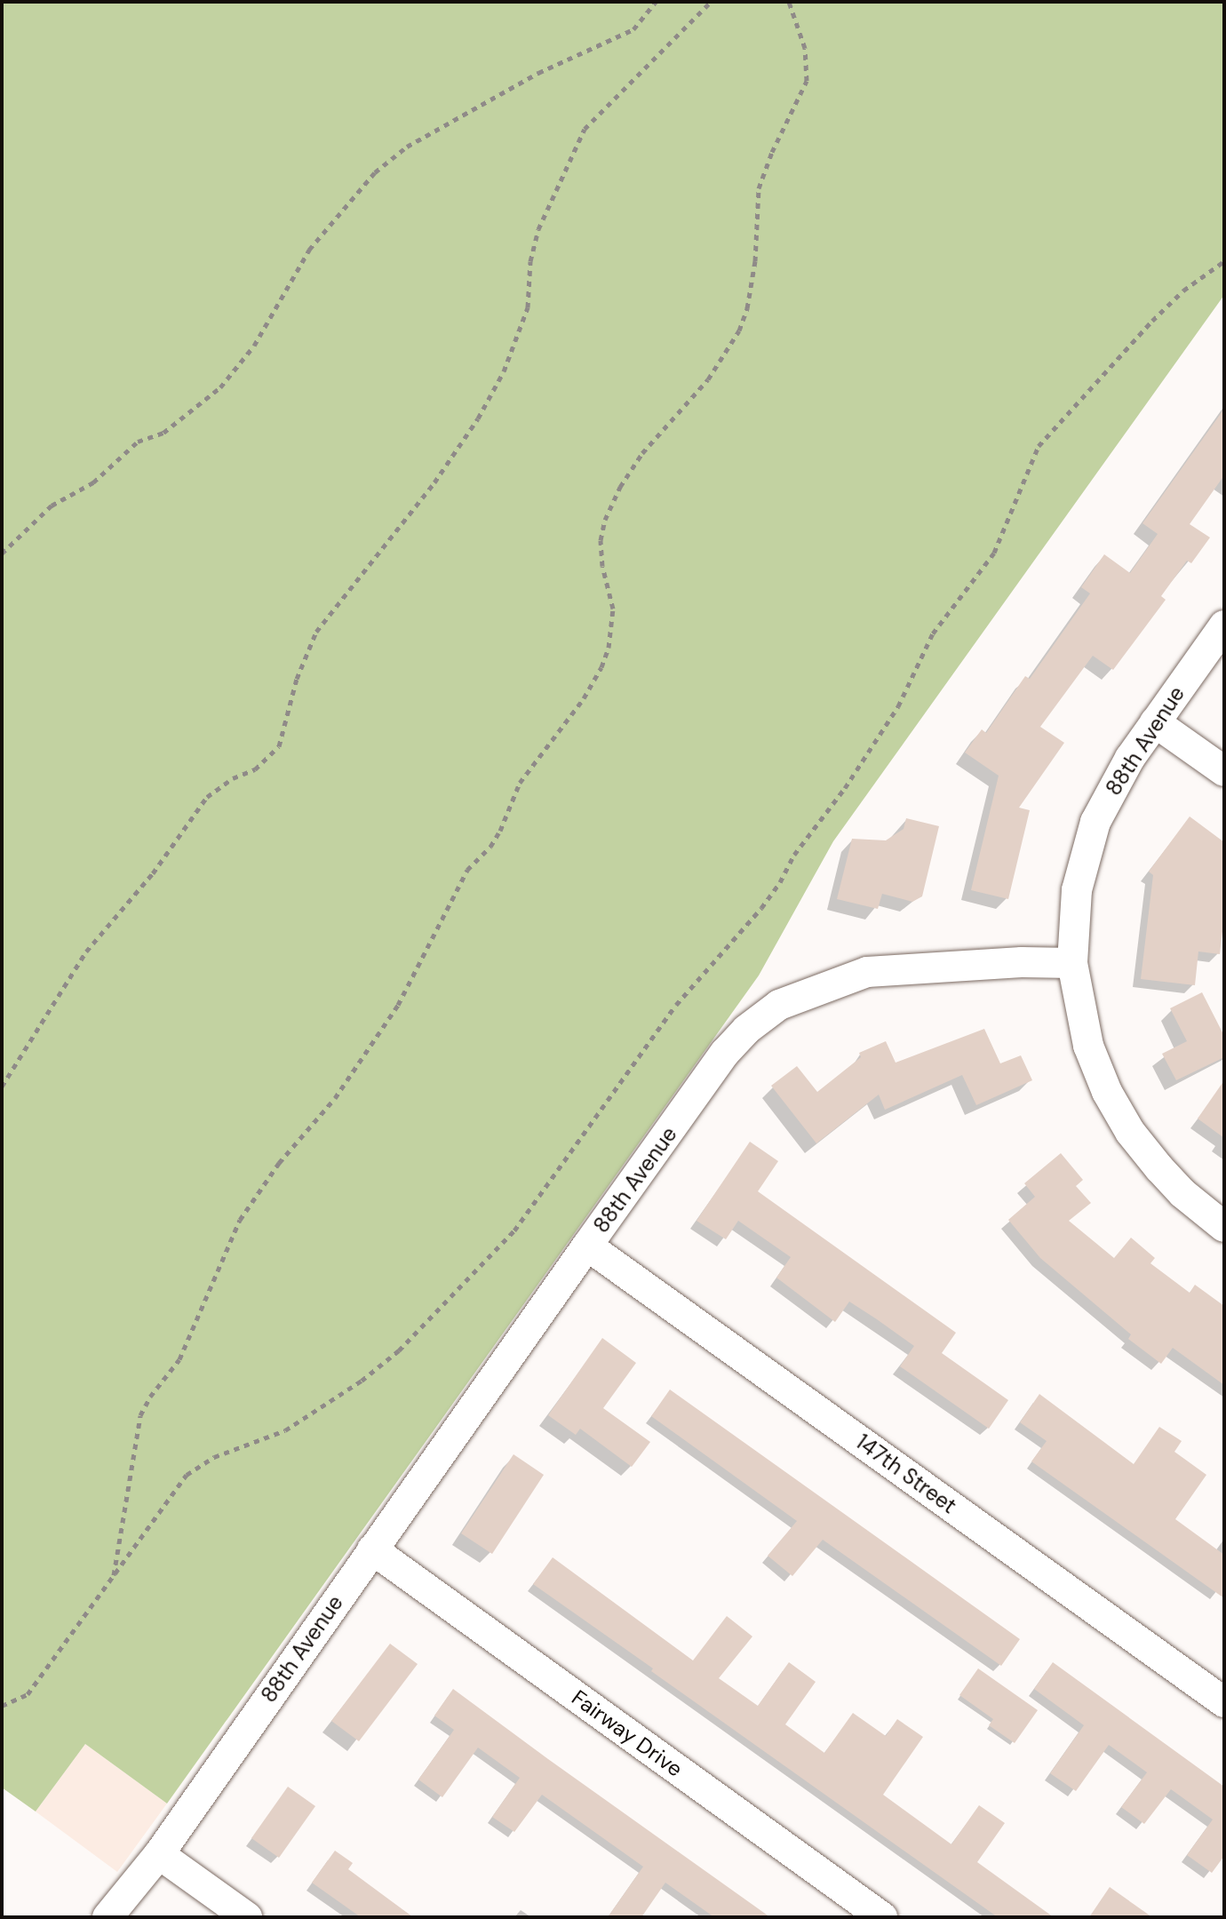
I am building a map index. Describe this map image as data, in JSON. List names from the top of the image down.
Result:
{
  "streets": {
    "street": ["88th Avenue", "147th Street", "Fairway Drive"]
  },
  "crossings": [
    ["88th Avenue", "147th Street"],
    ["88th Avenue", "Fairway Drive"]
  ]
}
